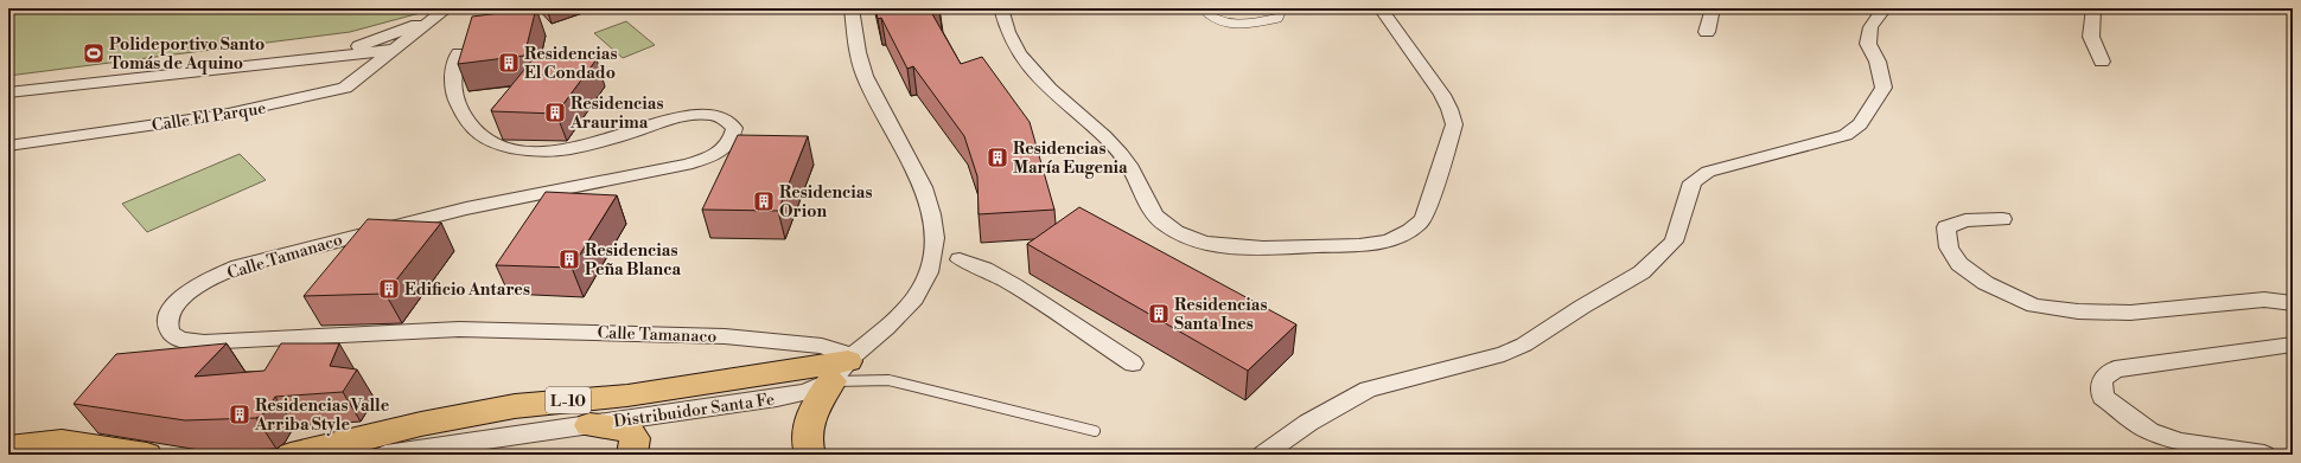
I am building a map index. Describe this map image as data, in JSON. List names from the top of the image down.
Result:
{
  "streets": {
    "highway": ["L-10"],
    "street": ["Calle El Parque", "Calle Tamanaco", "Distribuidor Santa Fe"]
  },
  "crossings": [
    ["Calle Tamanaco", "L-10"],
    ["Calle Tamanaco", "Distribuidor Santa Fe"],
    ["L-10", "Distribuidor Santa Fe"]
  ],
  "places": {
    "sports": ["Polideportivo Santo Tomás de Aquino"],
    "building": [
      "Residencias El Condado",
      "Residencias Araurima",
      "Residencias María Eugenia",
      "Residencias Orion",
      "Residencias Peña Blanca",
      "Edificio Antares",
      "Residencias Santa Ines",
      "Residencias Valle Arriba Style"
    ]
  }
}
